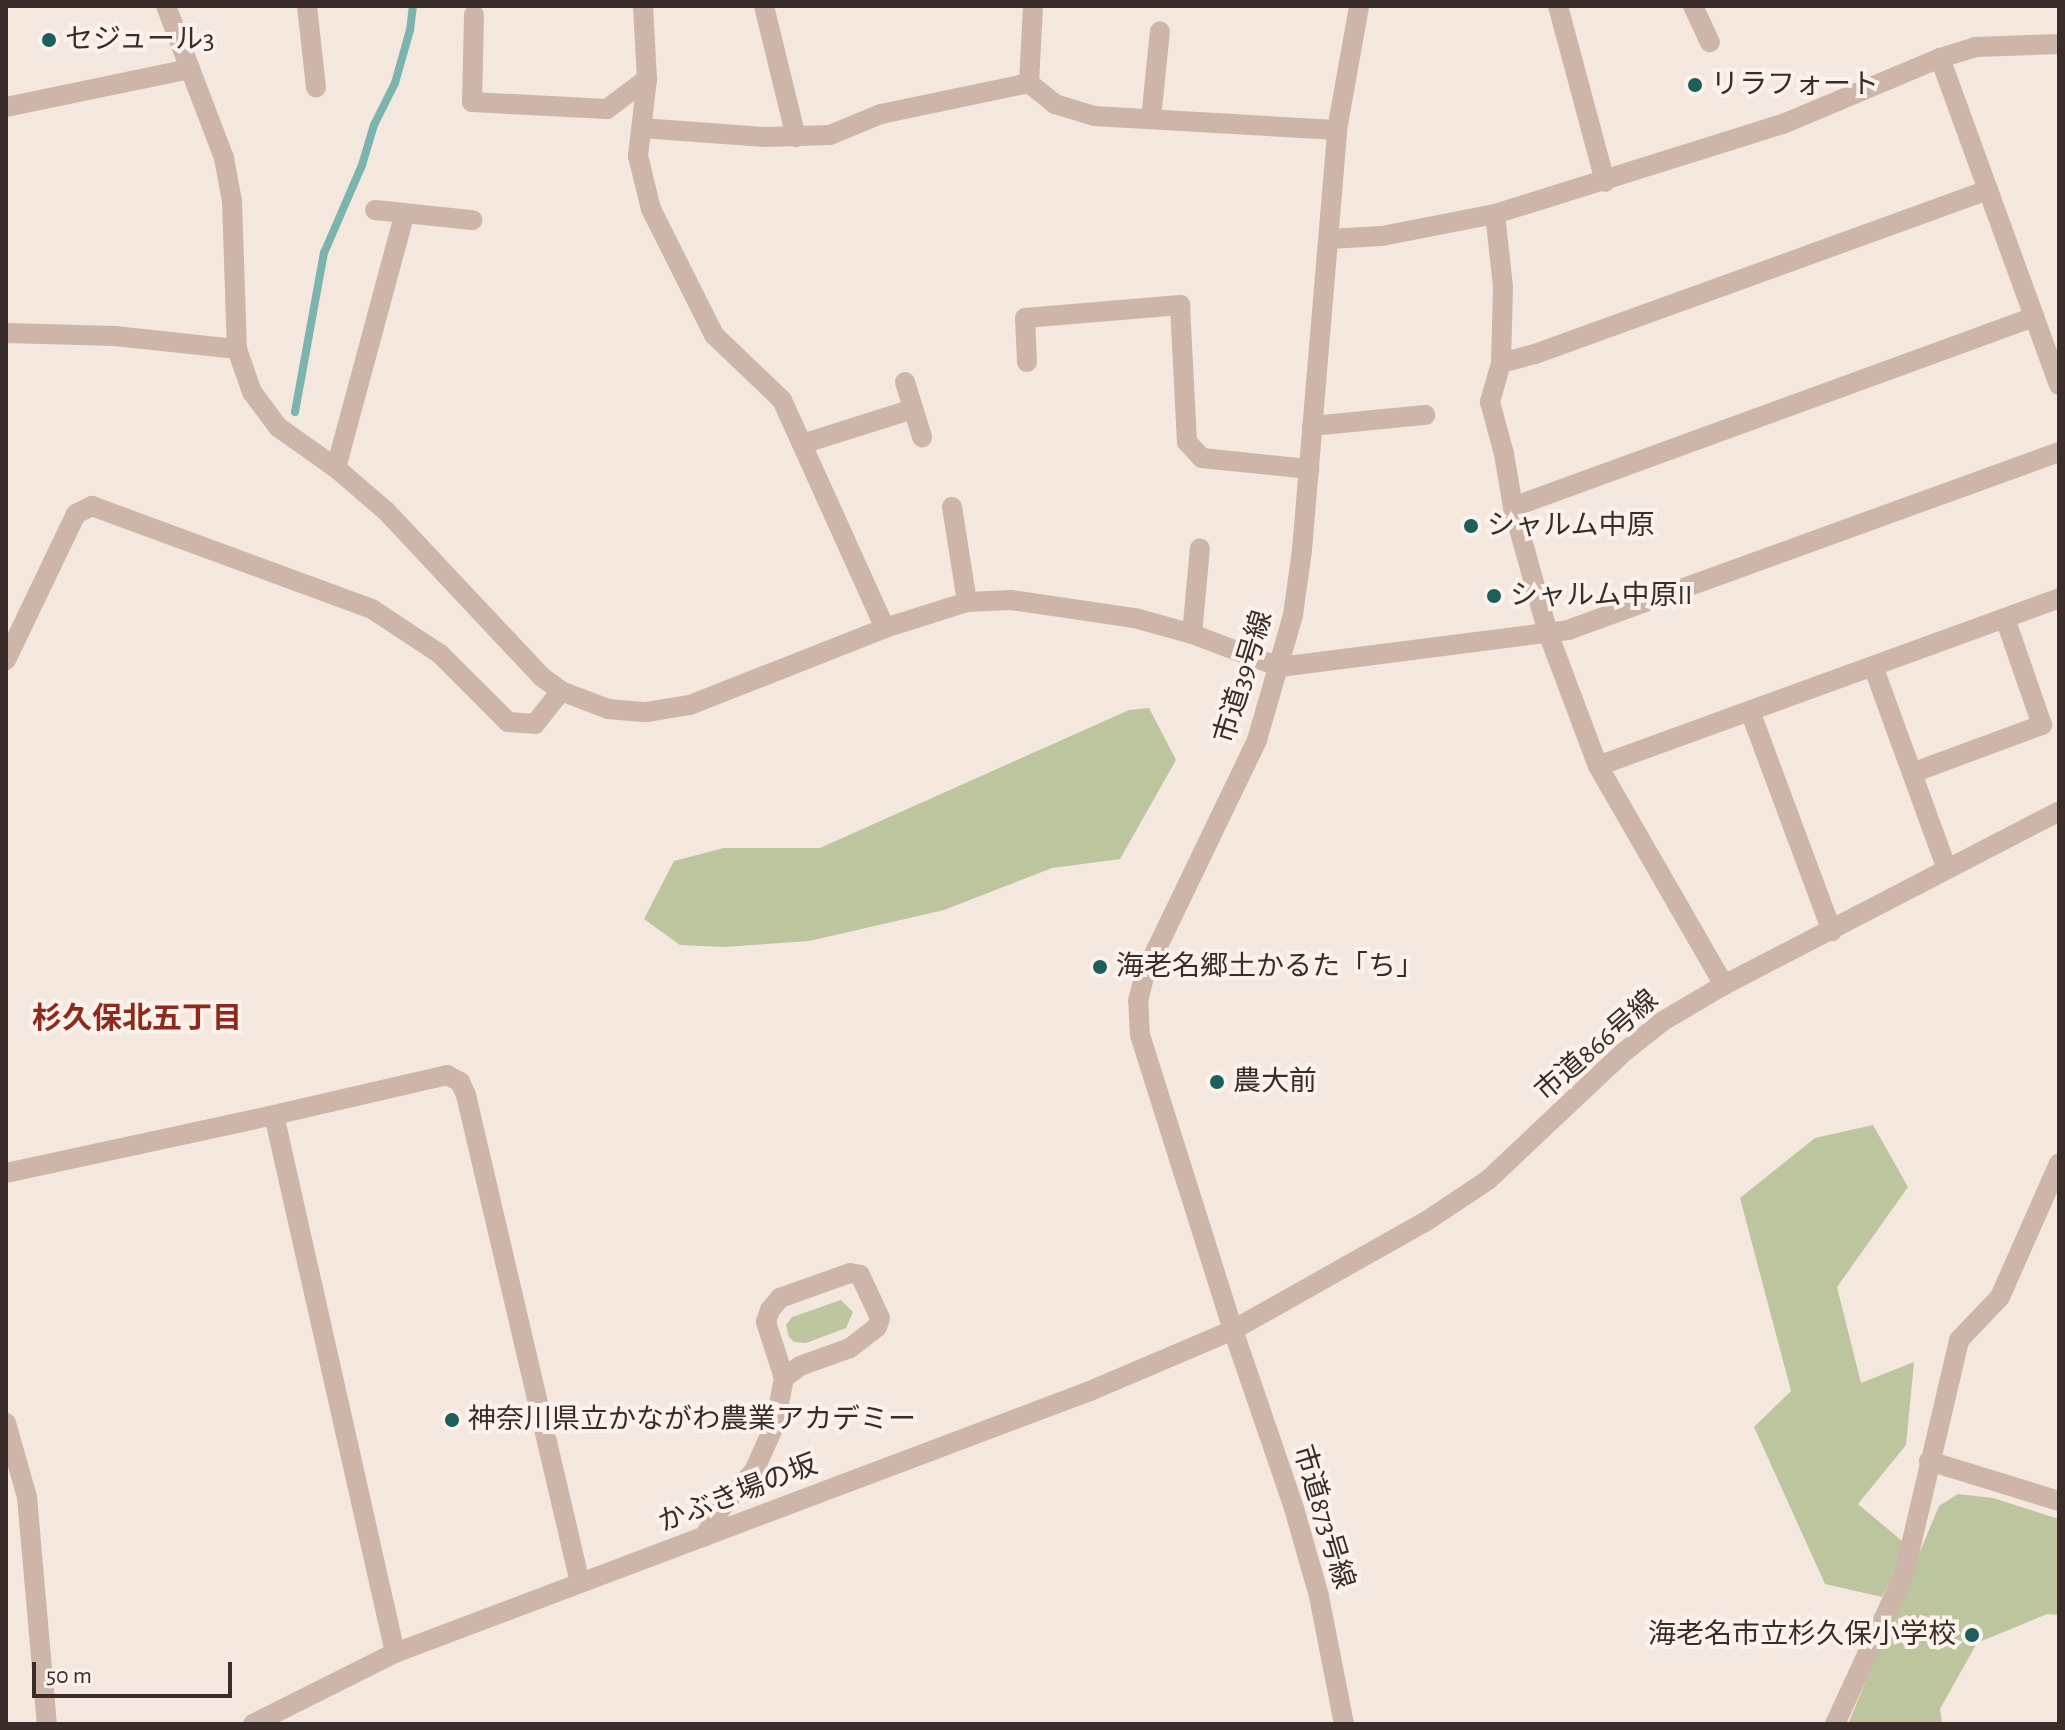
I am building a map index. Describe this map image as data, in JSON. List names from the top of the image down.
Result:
{
  "streets": {
    "street": [
      "市道39号線",
      "市道866号線",
      "かぶき場の坂",
      "市道873号線"
    ]
  },
  "crossings": [
    ["市道39号線", "市道866号線"],
    ["市道39号線", "かぶき場の坂"],
    ["市道39号線", "市道873号線"],
    ["市道866号線", "かぶき場の坂"],
    ["市道866号線", "市道873号線"],
    ["かぶき場の坂", "市道873号線"]
  ],
  "districts": ["杉久保北五丁目"],
  "places": [
    "セジュール3",
    "リラフォート",
    "シャルム中原",
    "シャルム中原II",
    "海老名郷土かるた「ち」",
    "農大前",
    "神奈川県立かながわ農業アカデミー",
    "海老名市立杉久保小学校"
  ],
  "scale_bar": "50 m"
}
